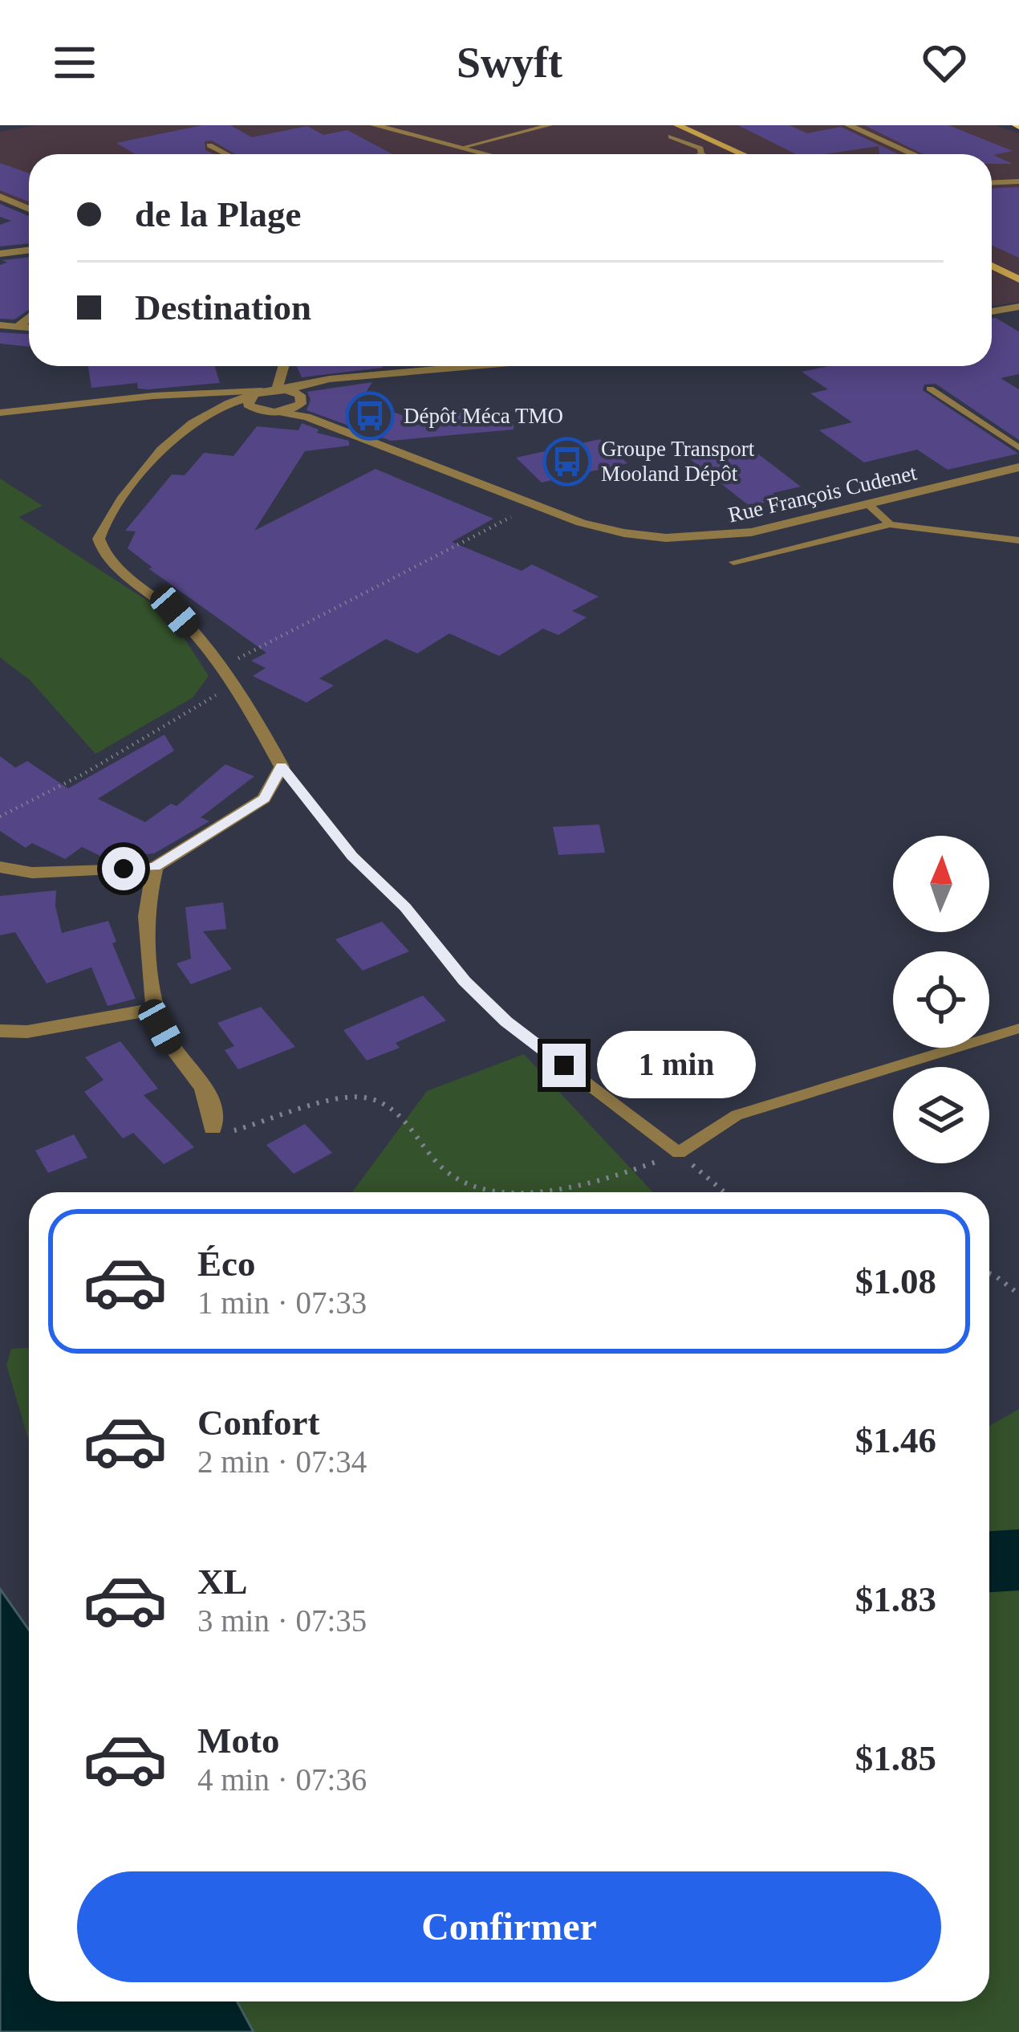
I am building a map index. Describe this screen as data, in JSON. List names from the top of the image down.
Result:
{
  "streets": {
    "street": ["Rue François Cudenet"]
  },
  "places": {
    "bus stop": ["Dépôt Méca TMO", "Groupe Transport Mooland Dépôt"]
  },
  "north": "top",
  "page": {
    "header": "Swyft",
    "banner": ["de la Plage", "Destination"],
    "bubble": "1 min",
    "list": [
      {
        "name": "Éco",
        "note": "1 min · 07:33",
        "value": "$1.08"
      },
      {
        "name": "Confort",
        "note": "2 min · 07:34",
        "value": "$1.46"
      },
      {
        "name": "XL",
        "note": "3 min · 07:35",
        "value": "$1.83"
      },
      {
        "name": "Moto",
        "note": "4 min · 07:36",
        "value": "$1.85"
      }
    ],
    "buttons": "Confirmer"
  }
}
